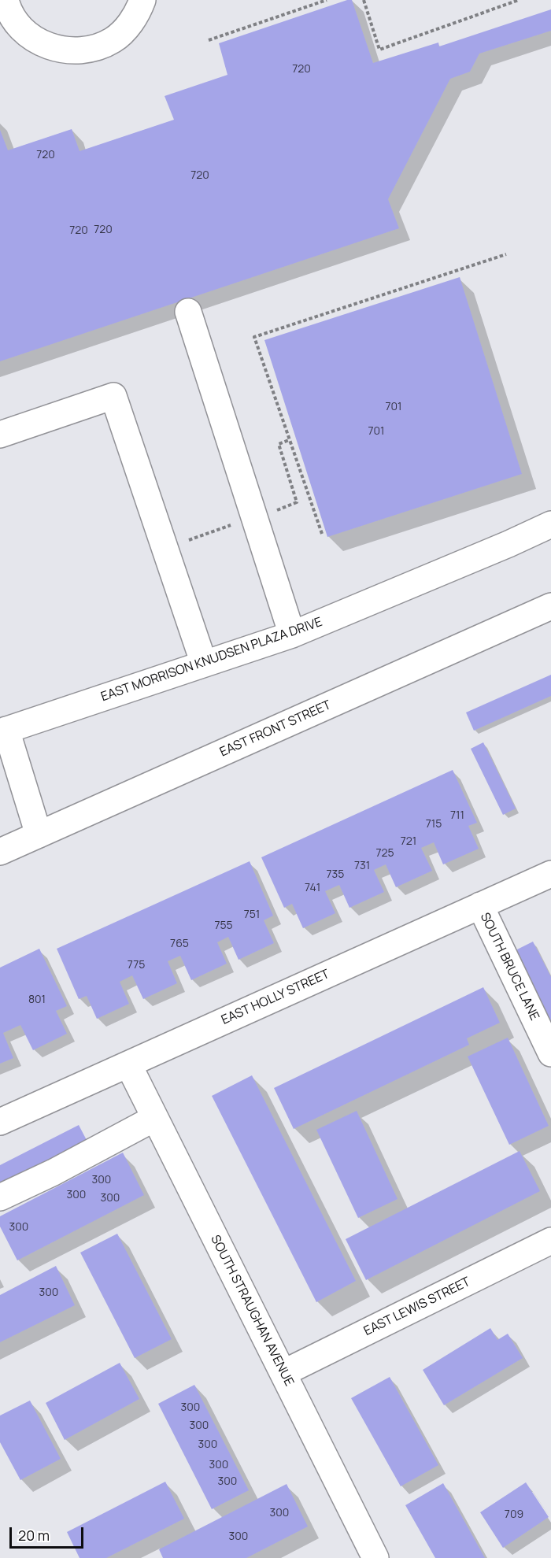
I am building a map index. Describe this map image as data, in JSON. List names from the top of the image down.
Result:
{
  "streets": {
    "street": [
      "EAST MORRISON KNUDSEN PLAZA DRIVE",
      "EAST FRONT STREET",
      "SOUTH BRUCE LANE",
      "EAST HOLLY STREET",
      "EAST LEWIS STREET",
      "SOUTH STRAUGHAN AVENUE"
    ]
  },
  "crossings": [
    ["SOUTH BRUCE LANE", "EAST HOLLY STREET"],
    ["EAST HOLLY STREET", "SOUTH STRAUGHAN AVENUE"],
    ["EAST LEWIS STREET", "SOUTH STRAUGHAN AVENUE"]
  ],
  "house_numbers": [
    "720",
    "720",
    "720",
    "720",
    "720",
    "701",
    "701",
    "711",
    "715",
    "721",
    "725",
    "731",
    "735",
    "741",
    "751",
    "755",
    "765",
    "775",
    "801",
    "300",
    "300",
    "300",
    "300",
    "300",
    "300",
    "300",
    "300",
    "300",
    "300",
    "300",
    "709",
    "300"
  ],
  "scale_bar": "20 m"
}
